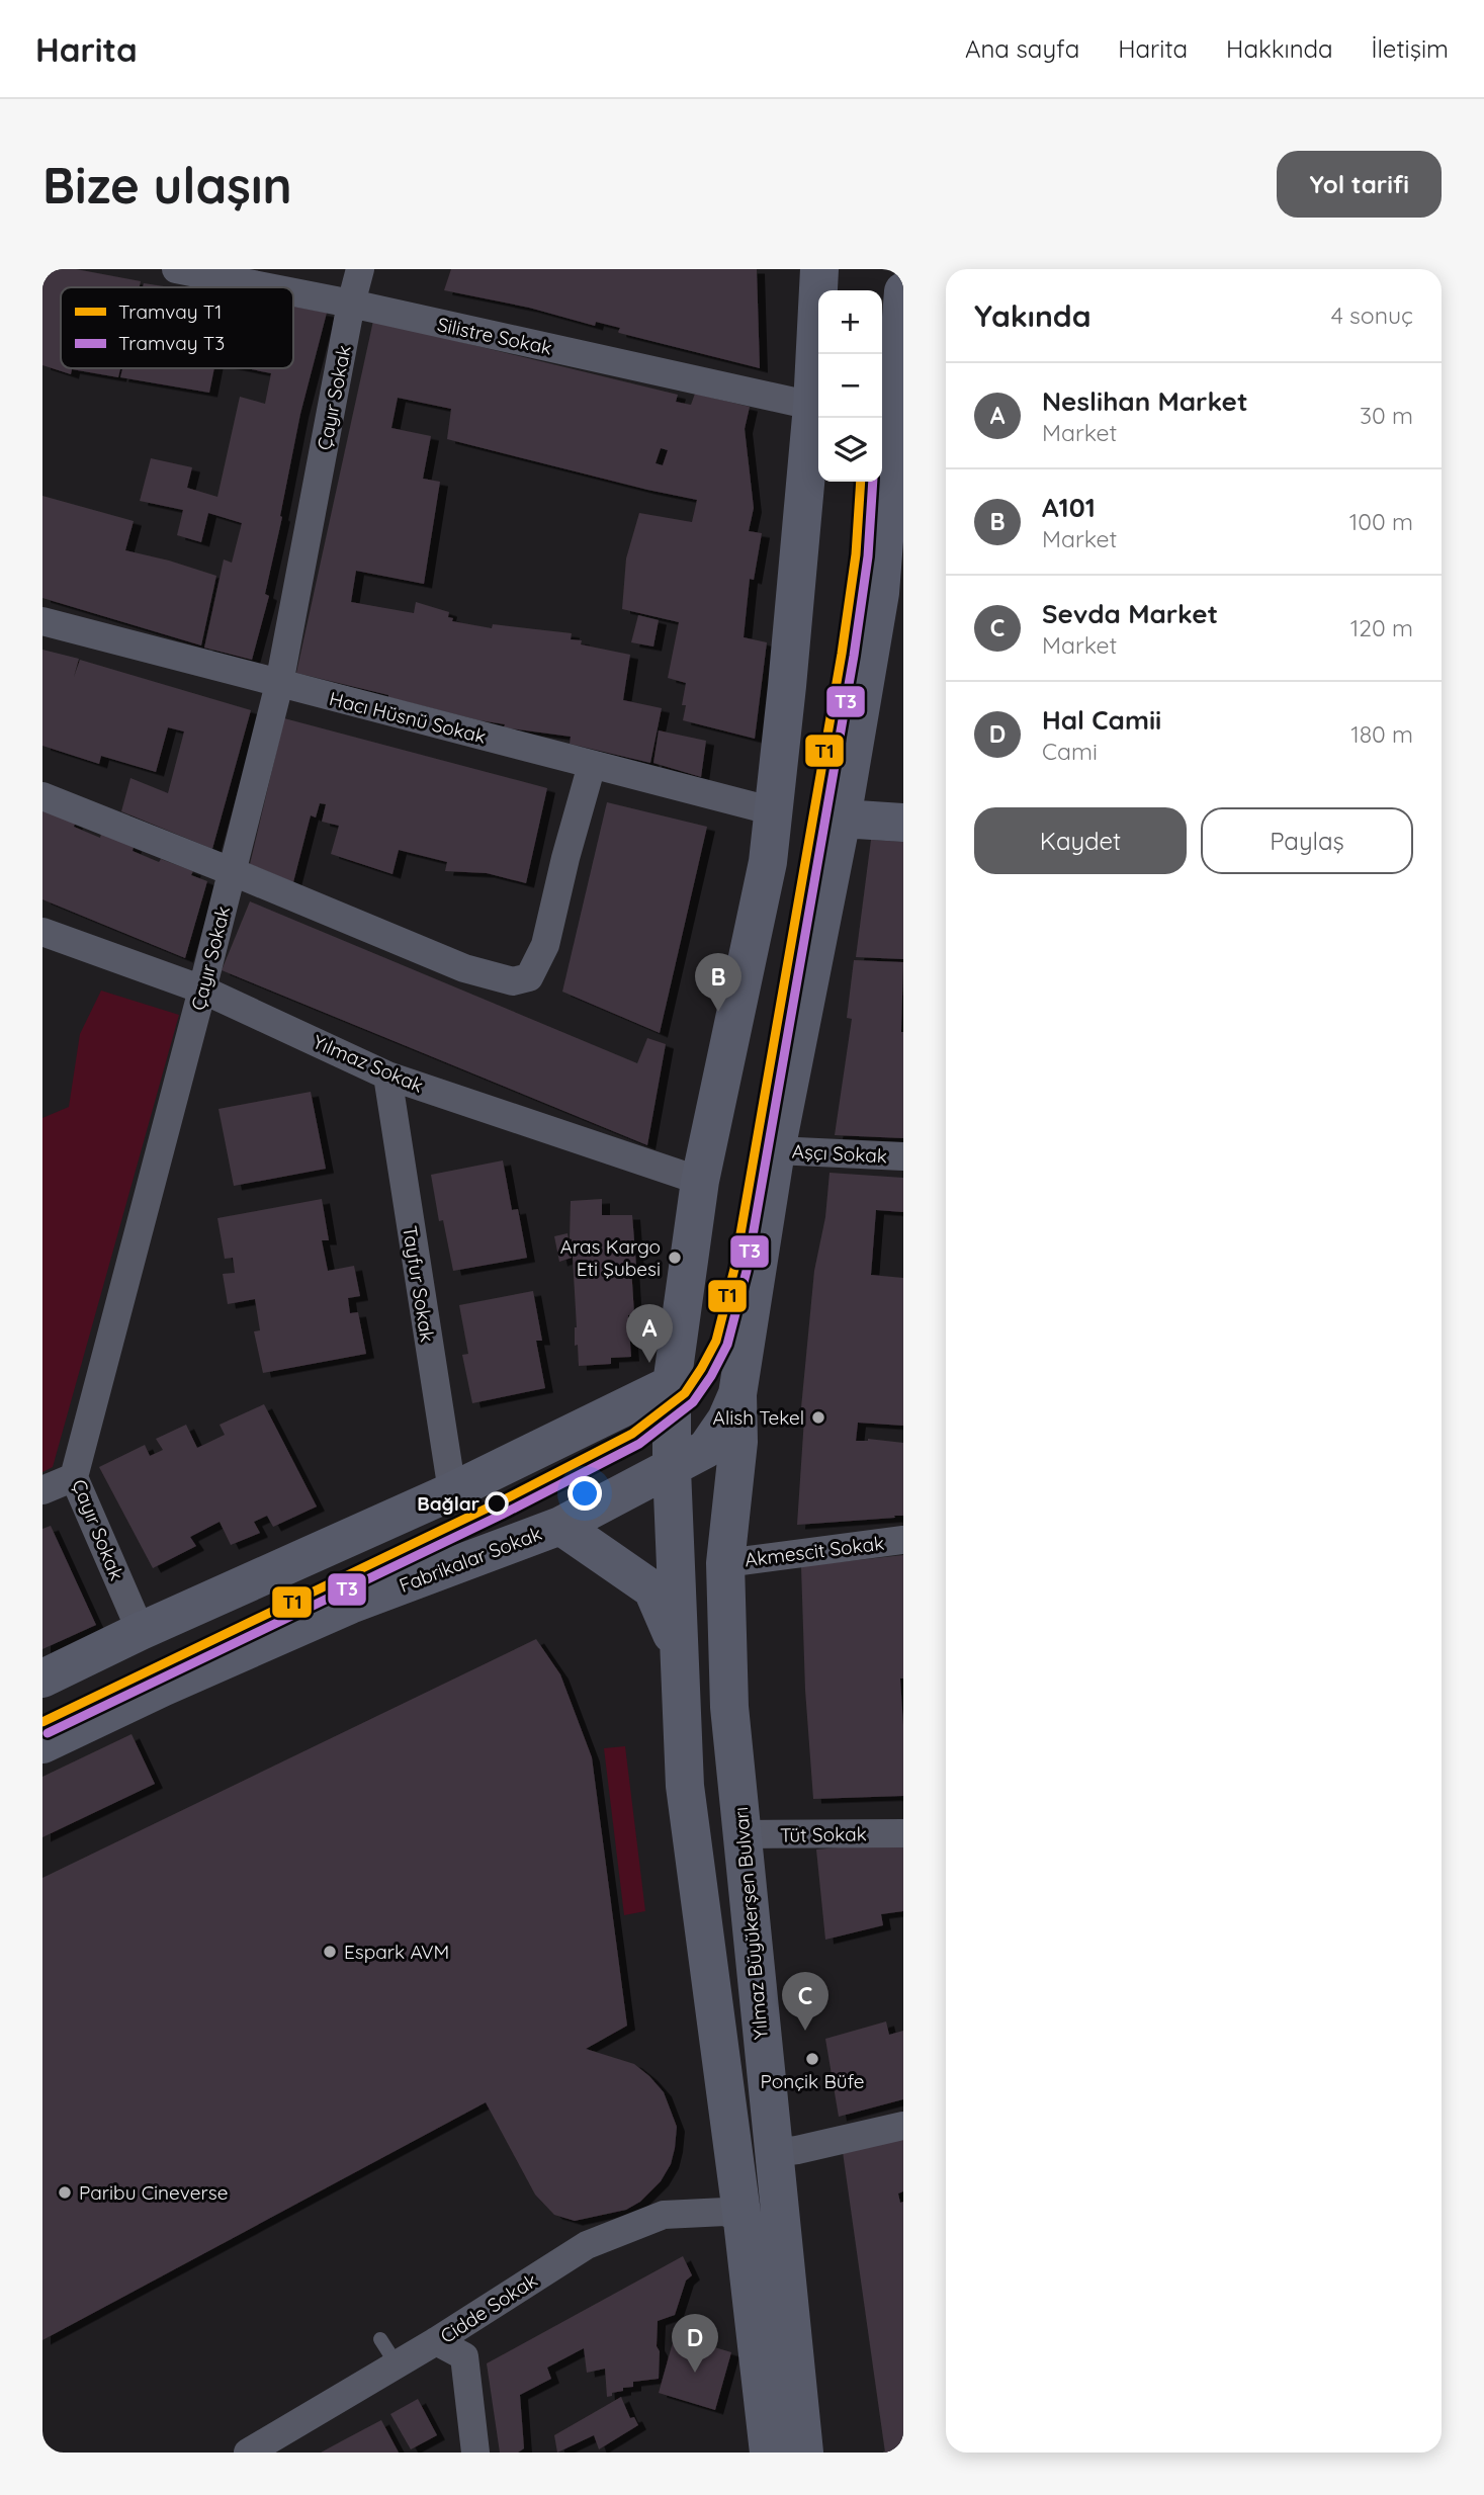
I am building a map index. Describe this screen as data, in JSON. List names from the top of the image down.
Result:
{
  "streets": {
    "main road": ["Fabrikalar Sokak", "Yılmaz Büyükerşen Bulvarı"],
    "street": [
      "Silistre Sokak",
      "Çayır Sokak",
      "Hacı Hüsnü Sokak",
      "Yılmaz Sokak",
      "Aşçı Sokak",
      "Tayfur Sokak",
      "Akmescit Sokak",
      "Tüt Sokak",
      "Cidde Sokak"
    ]
  },
  "crossings": [
    ["Silistre Sokak", "Çayır Sokak"],
    ["Çayır Sokak", "Hacı Hüsnü Sokak"],
    ["Çayır Sokak", "Yılmaz Sokak"],
    ["Yılmaz Sokak", "Tayfur Sokak"],
    ["Aşçı Sokak", "Yılmaz Büyükerşen Bulvarı"],
    ["Akmescit Sokak", "Yılmaz Büyükerşen Bulvarı"],
    ["Fabrikalar Sokak", "Yılmaz Büyükerşen Bulvarı"],
    ["Tüt Sokak", "Yılmaz Büyükerşen Bulvarı"]
  ],
  "places": [
    "Aras Kargo Eti Şubesi",
    "Alish Tekel",
    "Bağlar",
    "Espark AVM",
    "Ponçik Büfe",
    "Paribu Cineverse"
  ],
  "lines": ["tram line T1", "tram line T3"],
  "legend": ["Tramvay T1", "Tramvay T3"],
  "page": {
    "header": "Harita",
    "nav": [
      "Ana sayfa",
      "Harita",
      "Hakkında",
      "İletişim"
    ],
    "buttons": [
      "Yol tarifi",
      ["Kaydet", "Paylaş"]
    ],
    "title": "Bize ulaşın",
    "heading": ["Yakında", "4 sonuç"],
    "map_buttons": ["+", "−"],
    "list": [
      {
        "mark": "A",
        "name": "Neslihan Market",
        "note": "Market",
        "value": "30 m"
      },
      {
        "mark": "B",
        "name": "A101",
        "note": "Market",
        "value": "100 m"
      },
      {
        "mark": "C",
        "name": "Sevda Market",
        "note": "Market",
        "value": "120 m"
      },
      {
        "mark": "D",
        "name": "Hal Camii",
        "note": "Cami",
        "value": "180 m"
      }
    ],
    "pins": [
      "B",
      "A",
      "C",
      "D"
    ]
  }
}
